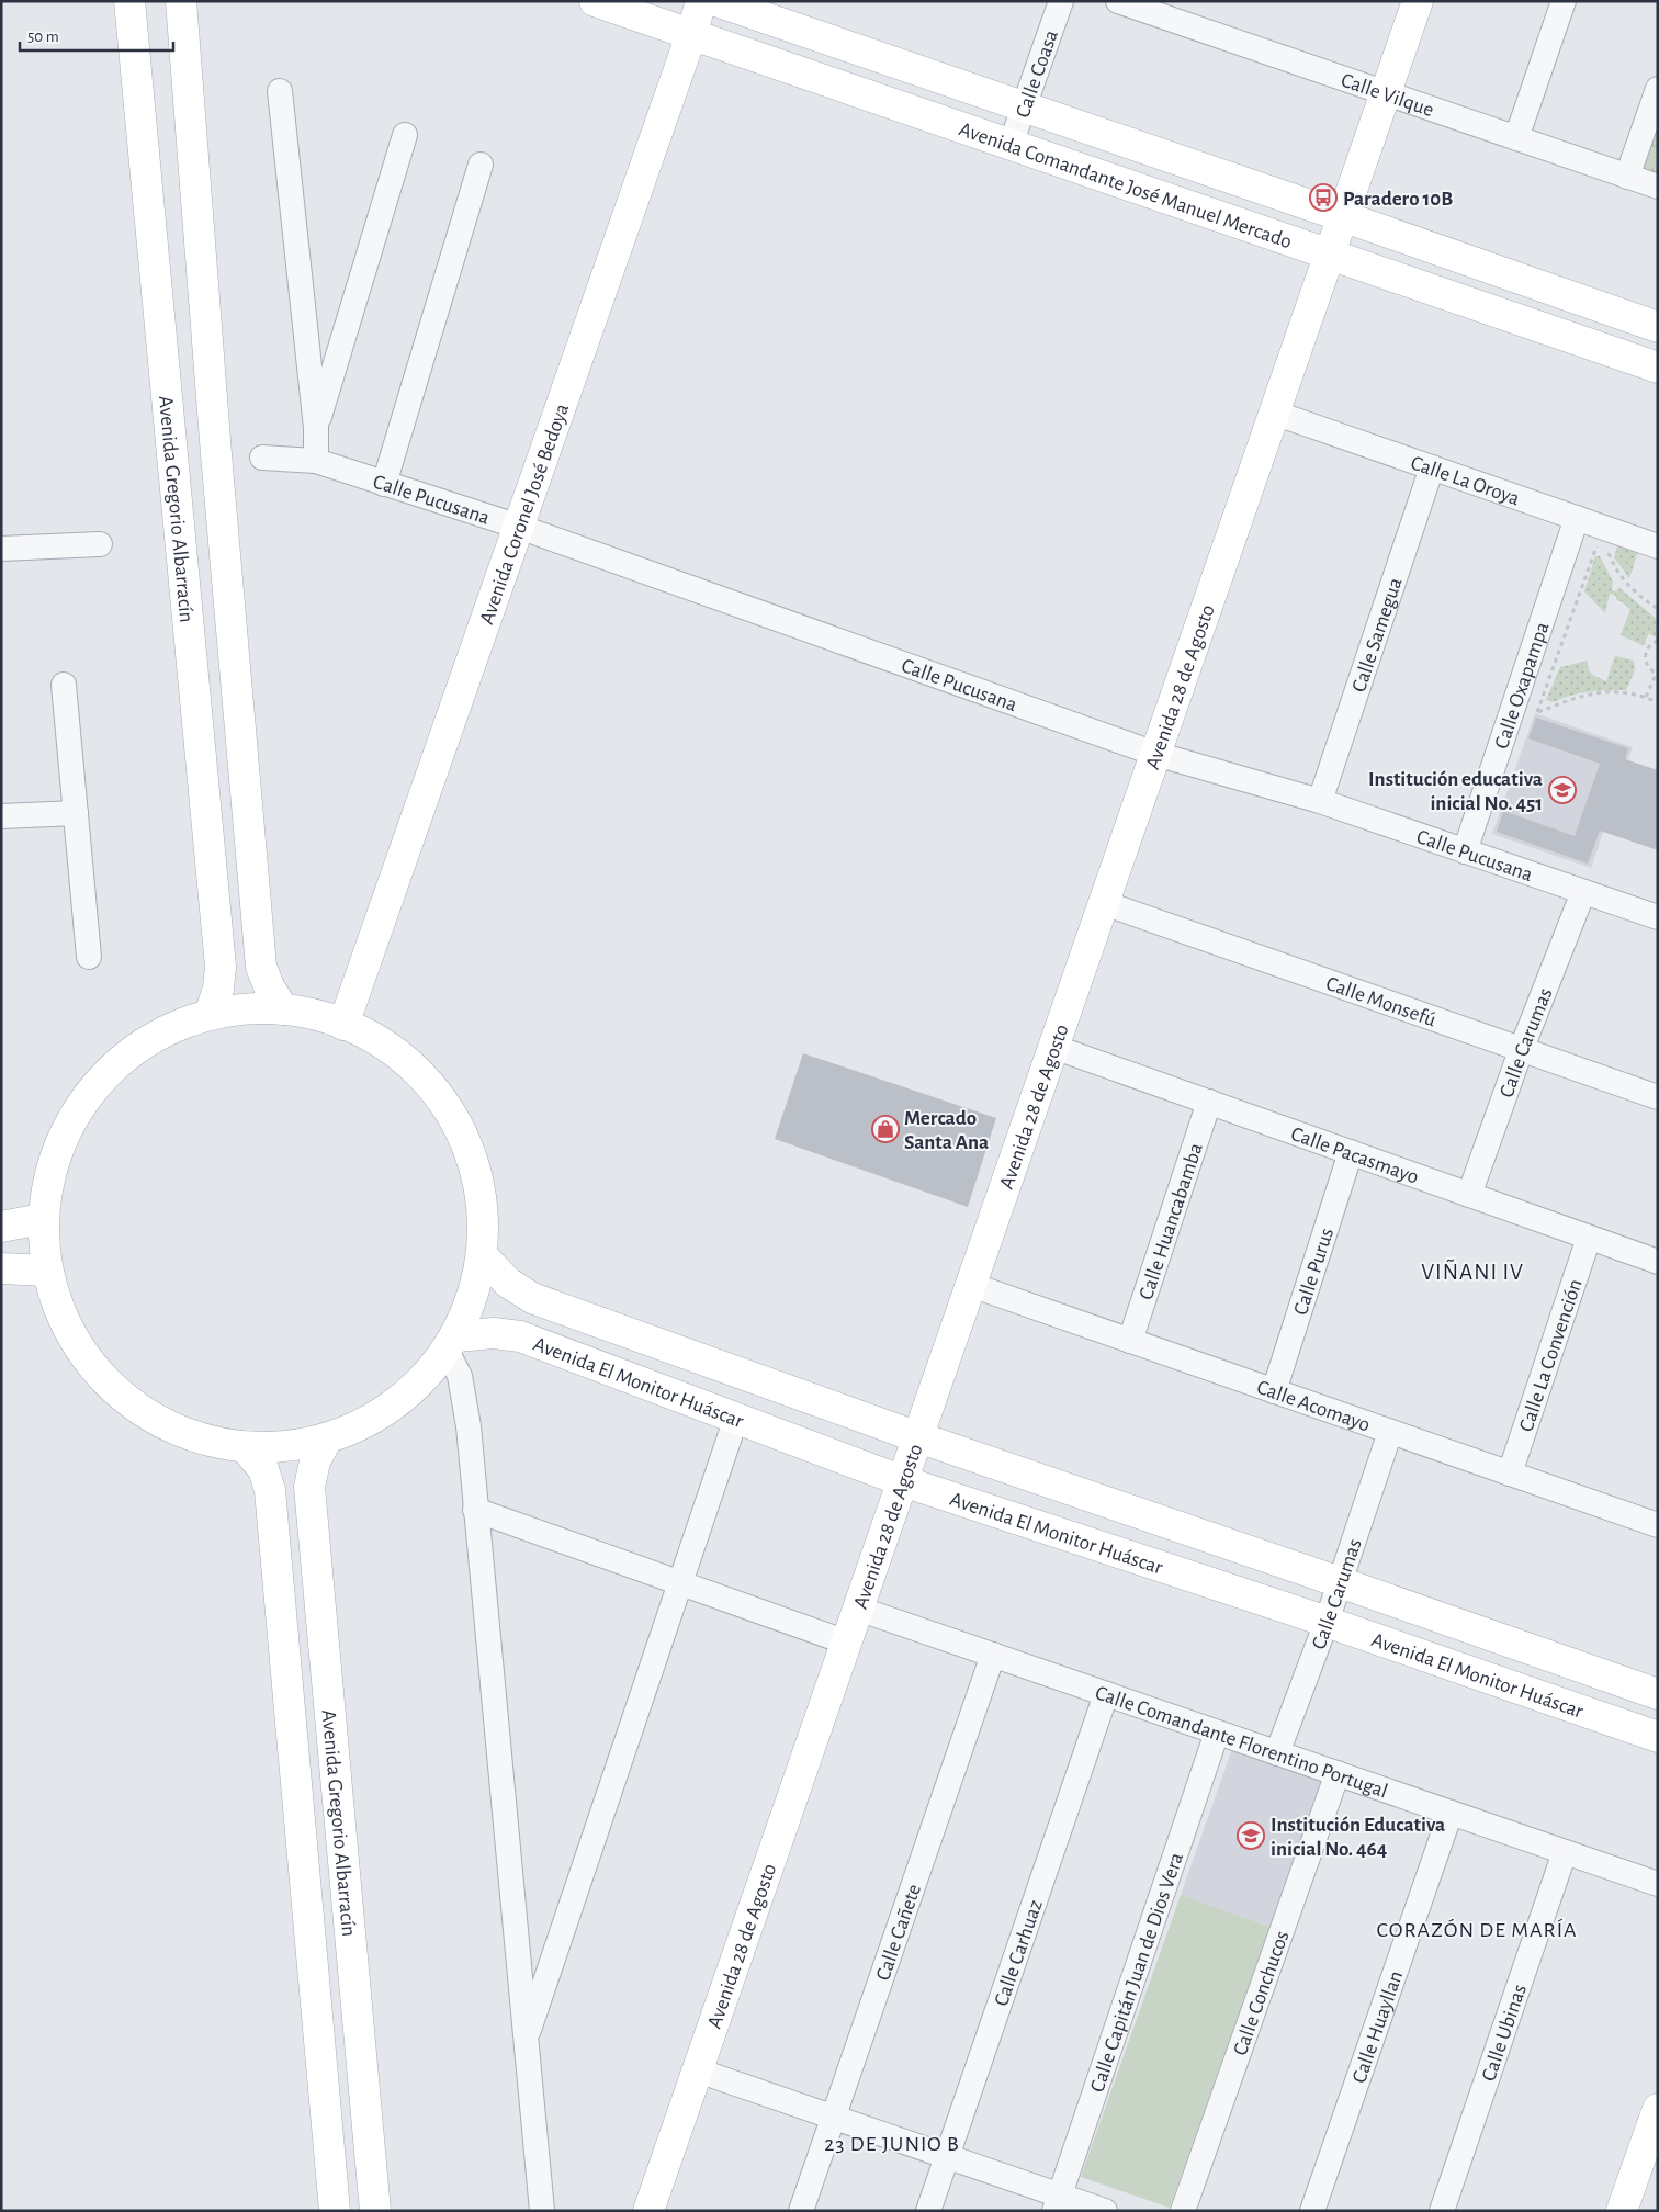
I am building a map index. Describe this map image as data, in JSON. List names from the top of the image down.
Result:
{
  "streets": {
    "street": [
      "Calle Coasa",
      "Calle Vilque",
      "Avenida Comandante José Manuel Mercado",
      "Calle La Oroya",
      "Calle Pucusana",
      "Avenida Gregorio Albarracín",
      "Avenida Coronel José Bedoya",
      "Calle Samegua",
      "Calle Oxapampa",
      "Avenida 28 de Agosto",
      "Calle Monsefú",
      "Calle Carumas",
      "Calle Pacasmayo",
      "Calle Huancabamba",
      "Calle Purus",
      "Calle La Convención",
      "Avenida El Monitor Huáscar",
      "Calle Acomayo",
      "Calle Comandante Florentino Portugal",
      "Calle Cañete",
      "Calle Carhuaz",
      "Calle Capitán Juan de Dios Vera",
      "Calle Conchucos",
      "Calle Huayllan",
      "Calle Ubinas"
    ]
  },
  "crossings": [
    ["Calle Coasa", "Avenida Comandante José Manuel Mercado"],
    ["Calle Vilque", "Avenida 28 de Agosto"],
    ["Avenida Comandante José Manuel Mercado", "Avenida Coronel José Bedoya"],
    ["Avenida Comandante José Manuel Mercado", "Avenida 28 de Agosto"],
    ["Calle La Oroya", "Calle Samegua"],
    ["Calle La Oroya", "Calle Oxapampa"],
    ["Calle La Oroya", "Avenida 28 de Agosto"],
    ["Calle Pucusana", "Avenida Coronel José Bedoya"],
    ["Calle Pucusana", "Calle Samegua"],
    ["Calle Pucusana", "Calle Oxapampa"],
    ["Calle Pucusana", "Avenida 28 de Agosto"],
    ["Calle Pucusana", "Calle Carumas"],
    ["Avenida 28 de Agosto", "Calle Monsefú"],
    ["Avenida 28 de Agosto", "Calle Pacasmayo"],
    ["Avenida 28 de Agosto", "Avenida El Monitor Huáscar"],
    ["Avenida 28 de Agosto", "Calle Acomayo"],
    ["Avenida 28 de Agosto", "Calle Comandante Florentino Portugal"],
    ["Calle Monsefú", "Calle Carumas"],
    ["Calle Carumas", "Calle Pacasmayo"],
    ["Calle Carumas", "Avenida El Monitor Huáscar"],
    ["Calle Carumas", "Calle Acomayo"],
    ["Calle Carumas", "Calle Comandante Florentino Portugal"],
    ["Calle Pacasmayo", "Calle Huancabamba"],
    ["Calle Pacasmayo", "Calle Purus"],
    ["Calle Pacasmayo", "Calle La Convención"],
    ["Calle Huancabamba", "Calle Acomayo"],
    ["Calle Purus", "Calle Acomayo"],
    ["Calle La Convención", "Calle Acomayo"],
    ["Calle Comandante Florentino Portugal", "Calle Cañete"],
    ["Calle Comandante Florentino Portugal", "Calle Carhuaz"],
    ["Calle Comandante Florentino Portugal", "Calle Capitán Juan de Dios Vera"],
    ["Calle Comandante Florentino Portugal", "Calle Conchucos"],
    ["Calle Comandante Florentino Portugal", "Calle Huayllan"],
    ["Calle Comandante Florentino Portugal", "Calle Ubinas"]
  ],
  "districts": ["VIÑANI IV", "CORAZÓN DE MARÍA", "23 DE JUNIO B"],
  "places": {
    "bus stop": ["Paradero 10B"],
    "school or university": ["Institución educativa inicial No. 451", "Institución Educativa inicial No. 464"],
    "shop": ["Mercado Santa Ana"]
  },
  "scale_bar": "50 m"
}
